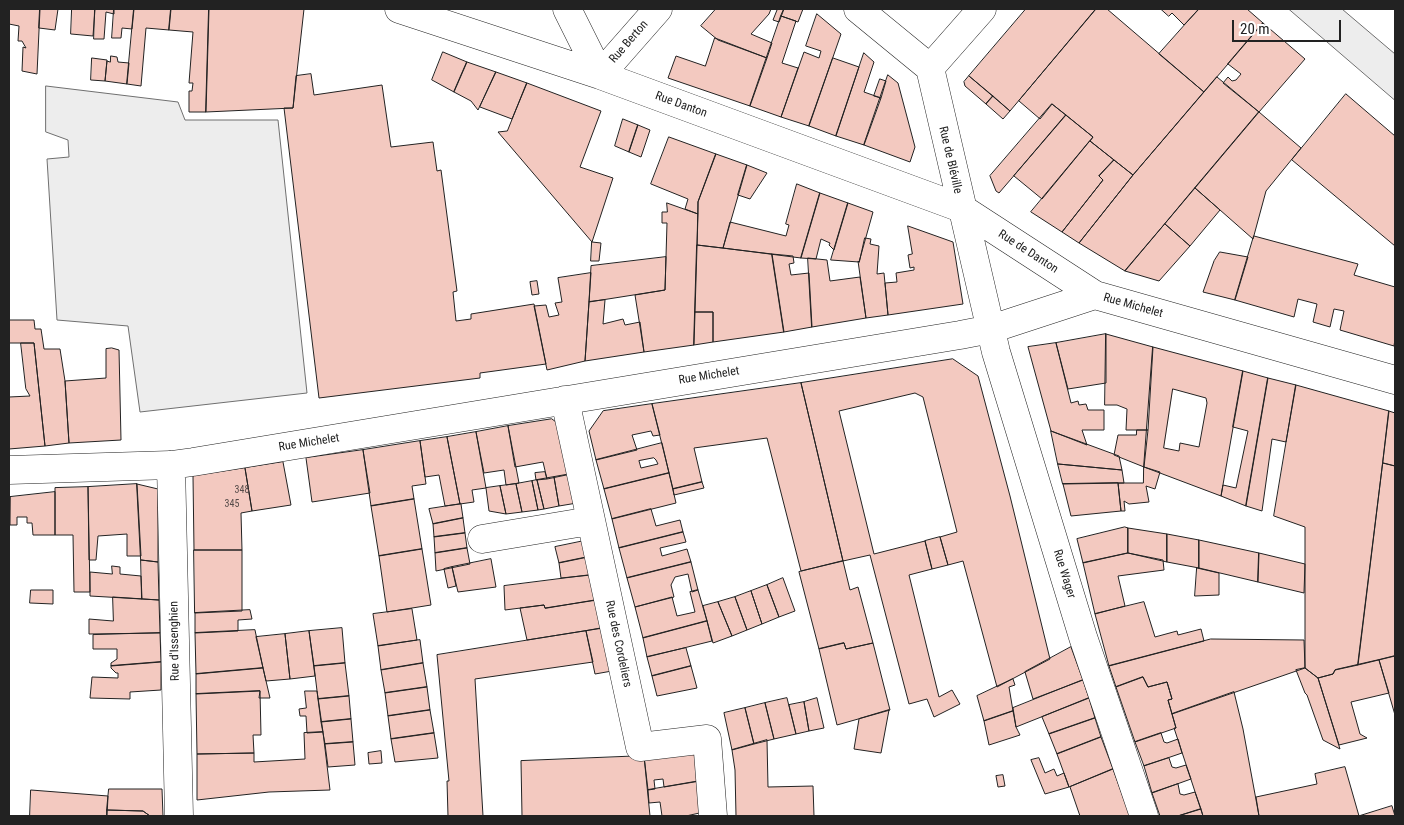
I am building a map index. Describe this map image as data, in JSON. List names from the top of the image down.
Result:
{
  "streets": {
    "street": [
      "Rue Berton",
      "Rue Danton",
      "Rue de Bléville",
      "Rue de Danton",
      "Rue Michelet",
      "Rue Wager",
      "Rue d'Issenghien",
      "Rue des Cordeliers"
    ]
  },
  "crossings": [
    ["Rue Berton", "Rue Danton"],
    ["Rue Danton", "Rue de Bléville"],
    ["Rue Danton", "Rue de Danton"],
    ["Rue de Bléville", "Rue de Danton"],
    ["Rue de Bléville", "Rue Michelet"],
    ["Rue de Bléville", "Rue Wager"],
    ["Rue de Danton", "Rue Michelet"],
    ["Rue Michelet", "Rue Wager"],
    ["Rue Michelet", "Rue d'Issenghien"],
    ["Rue Michelet", "Rue des Cordeliers"]
  ],
  "house_numbers": ["348", "345"],
  "scale_bar": "20 m"
}
